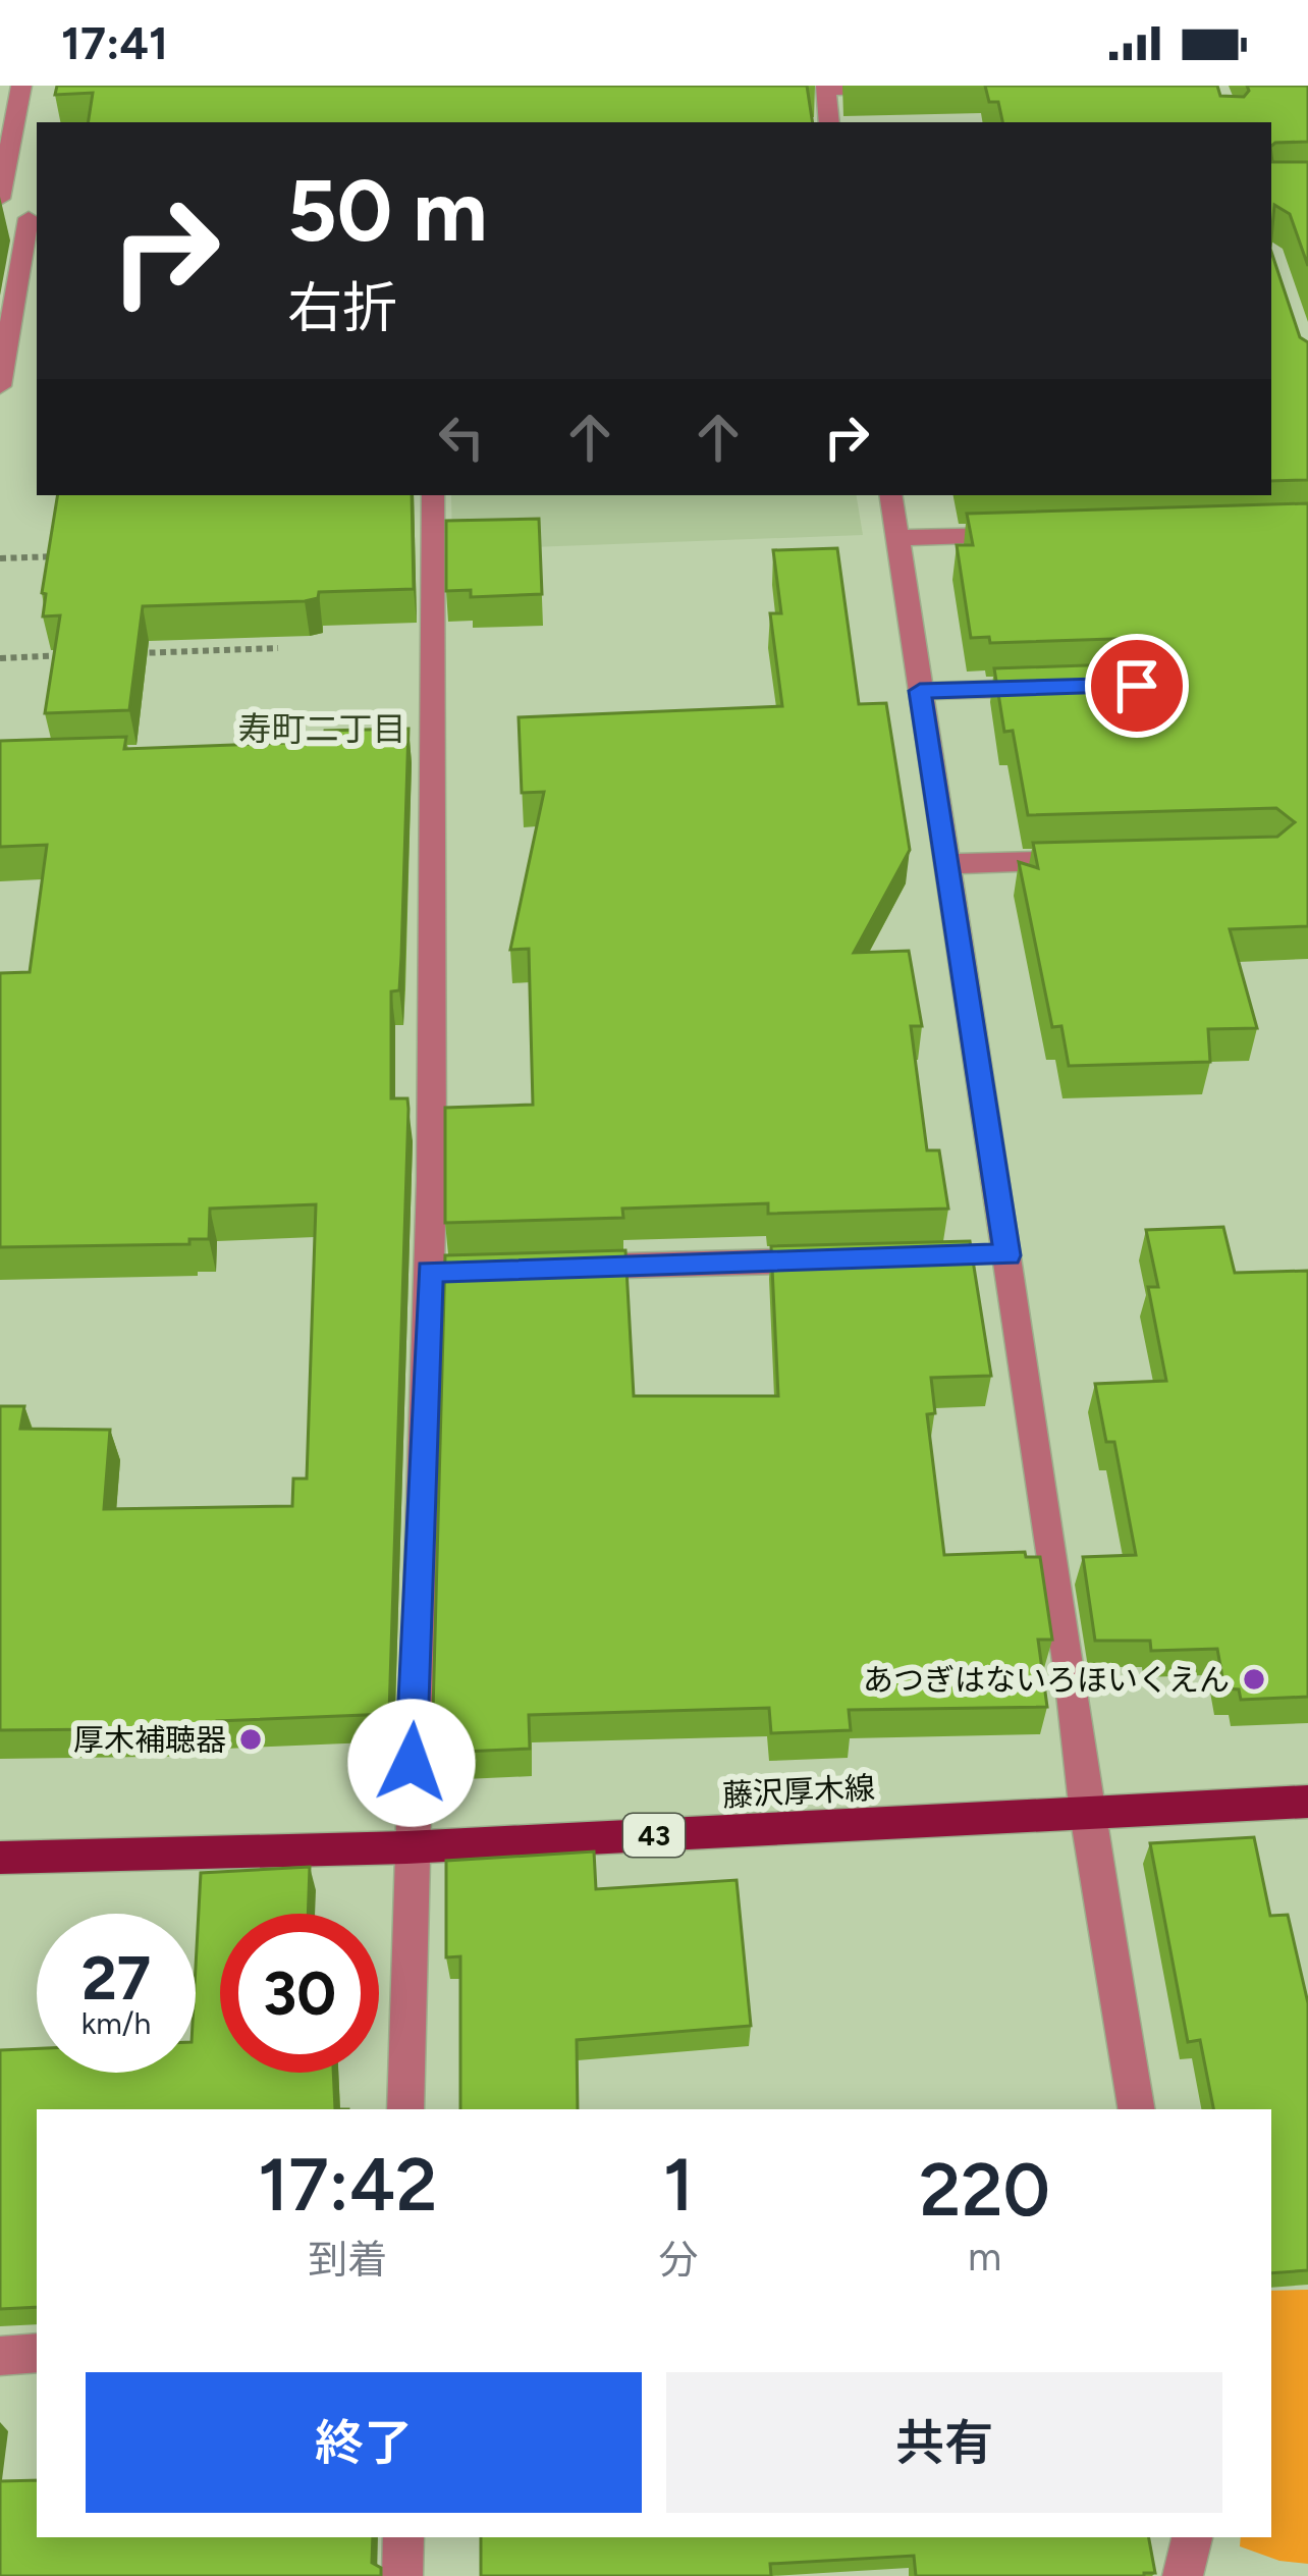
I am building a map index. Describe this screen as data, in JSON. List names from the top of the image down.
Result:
{
  "streets": {
    "main road": ["藤沢厚木線", "43"]
  },
  "districts": ["寿町二丁目"],
  "places": ["あつぎはないろほいくえん", "厚木補聴器"],
  "page": {
    "status": "17:41",
    "turn": ["50 m", "右折"],
    "speed": "27 km/h",
    "limit": "30",
    "eta": [
      "17:42",
      "到着",
      "1",
      "分",
      "220",
      "m"
    ],
    "buttons": ["終了", "共有"]
  }
}
